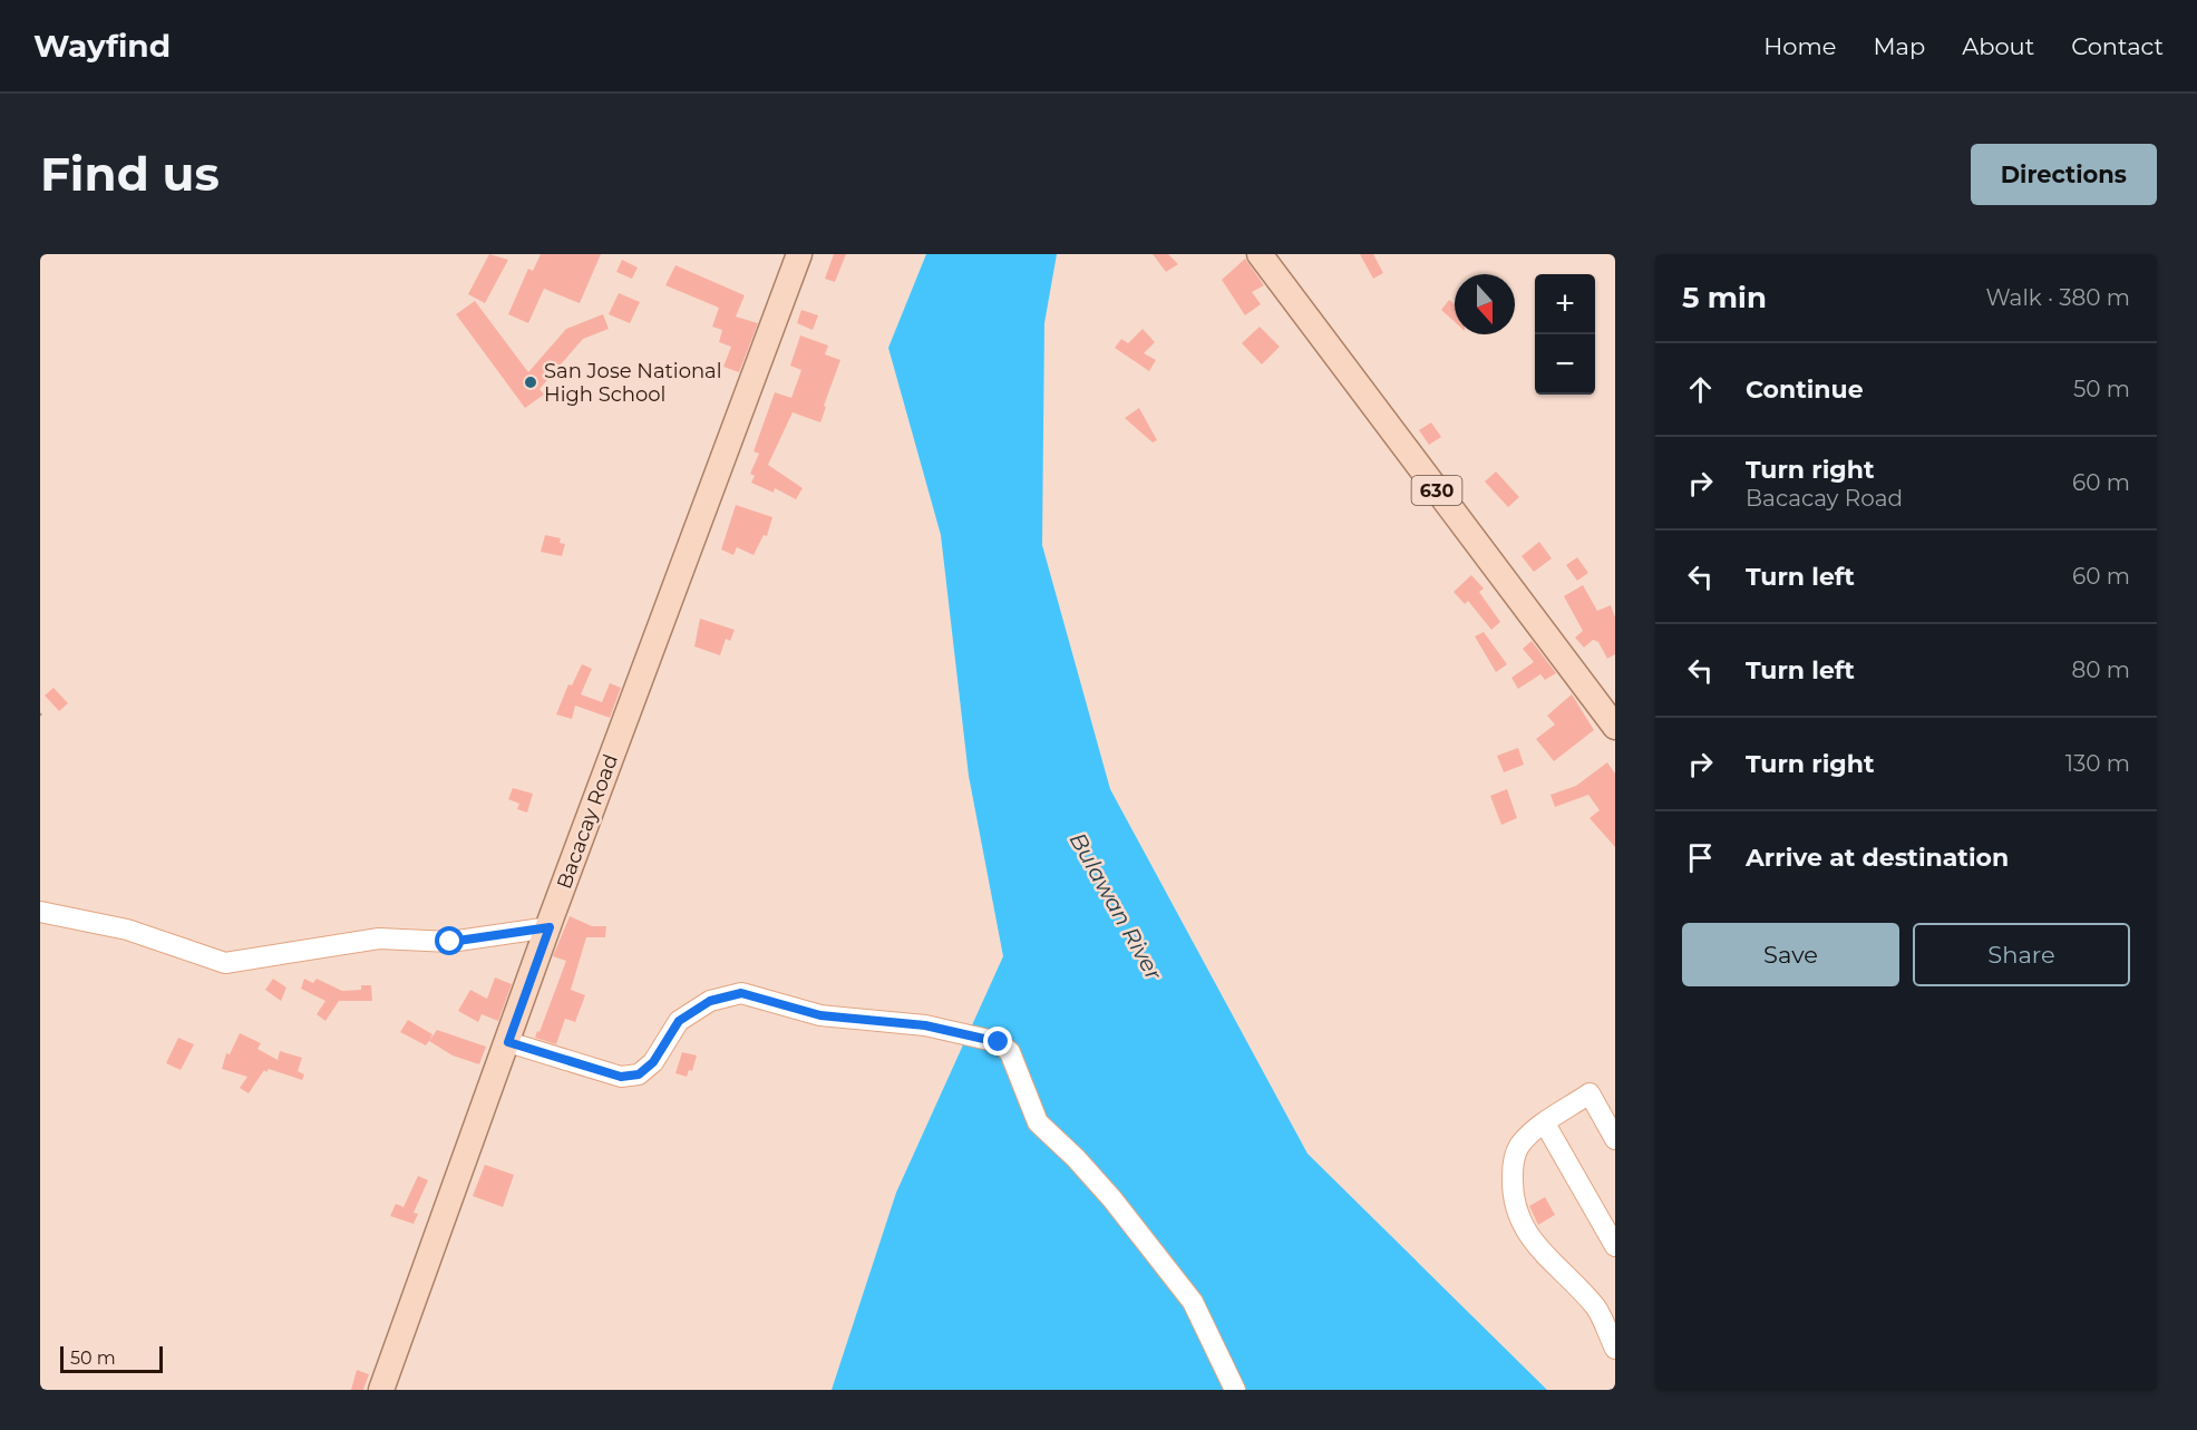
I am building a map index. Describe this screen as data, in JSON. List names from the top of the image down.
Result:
{
  "streets": {
    "main road": ["630", "Bacacay Road"]
  },
  "water": ["Bulawan River"],
  "places": ["San Jose National High School"],
  "scale_bar": "50 m",
  "north": "bottom",
  "page": {
    "header": "Wayfind",
    "nav": [
      "Home",
      "Map",
      "About",
      "Contact"
    ],
    "buttons": [
      "Directions",
      ["Save", "Share"]
    ],
    "title": "Find us",
    "heading": ["5 min", "Walk · 380 m"],
    "map_buttons": ["+", "−"],
    "list": [
      ["Continue", "50 m"],
      ["Turn right", "Bacacay Road", "60 m"],
      ["Turn left", "60 m"],
      ["Turn left", "80 m"],
      ["Turn right", "130 m"],
      "Arrive at destination"
    ],
    "scale": "50 m"
  }
}
